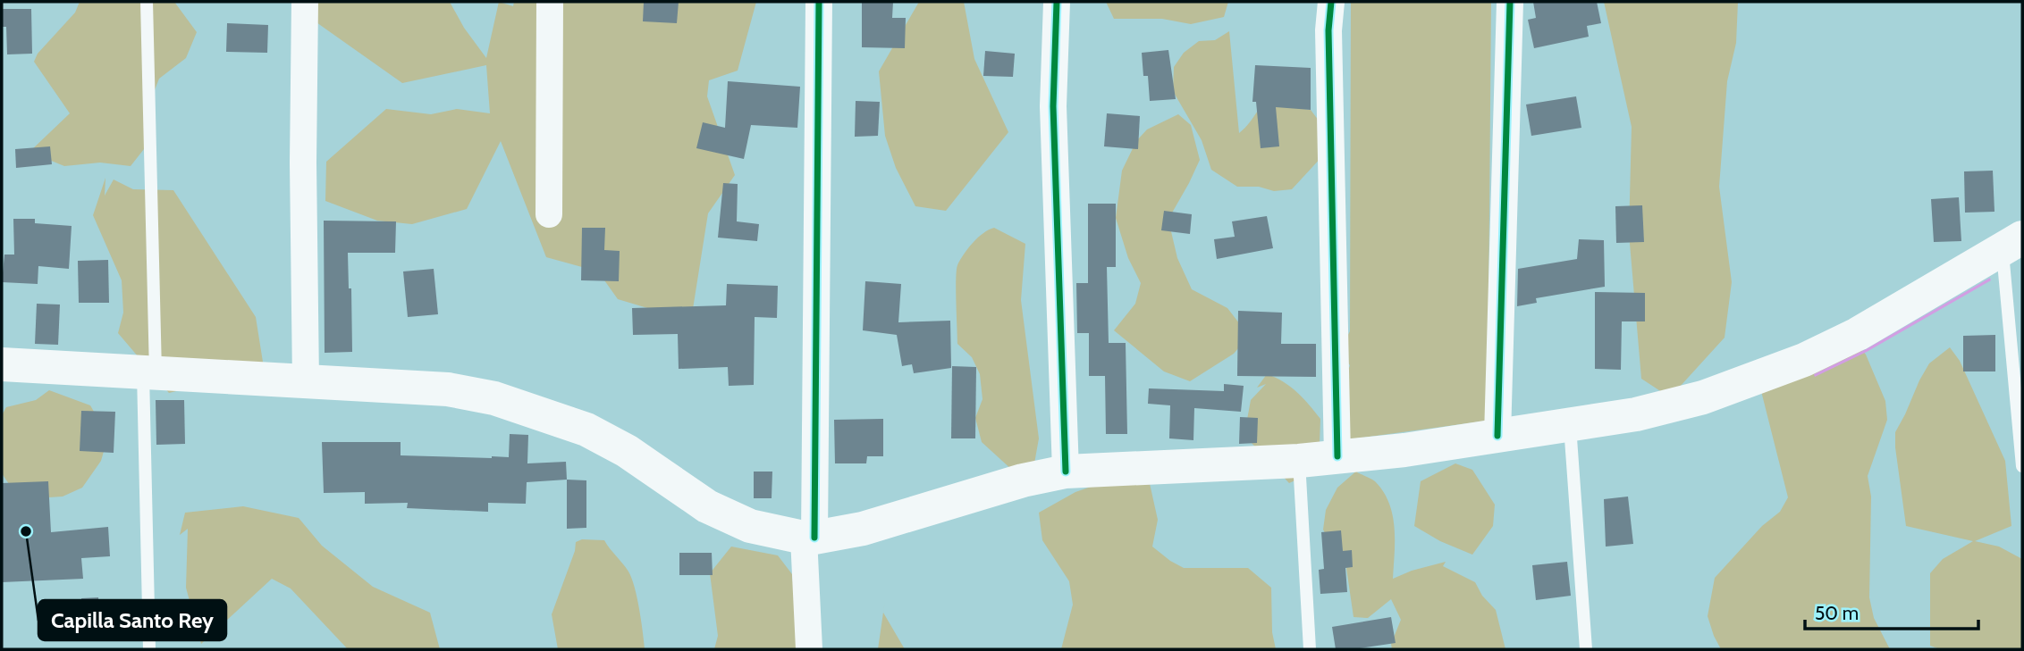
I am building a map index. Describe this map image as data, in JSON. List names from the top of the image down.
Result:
{
  "places": ["Capilla Santo Rey"],
  "scale_bar": "50 m"
}
